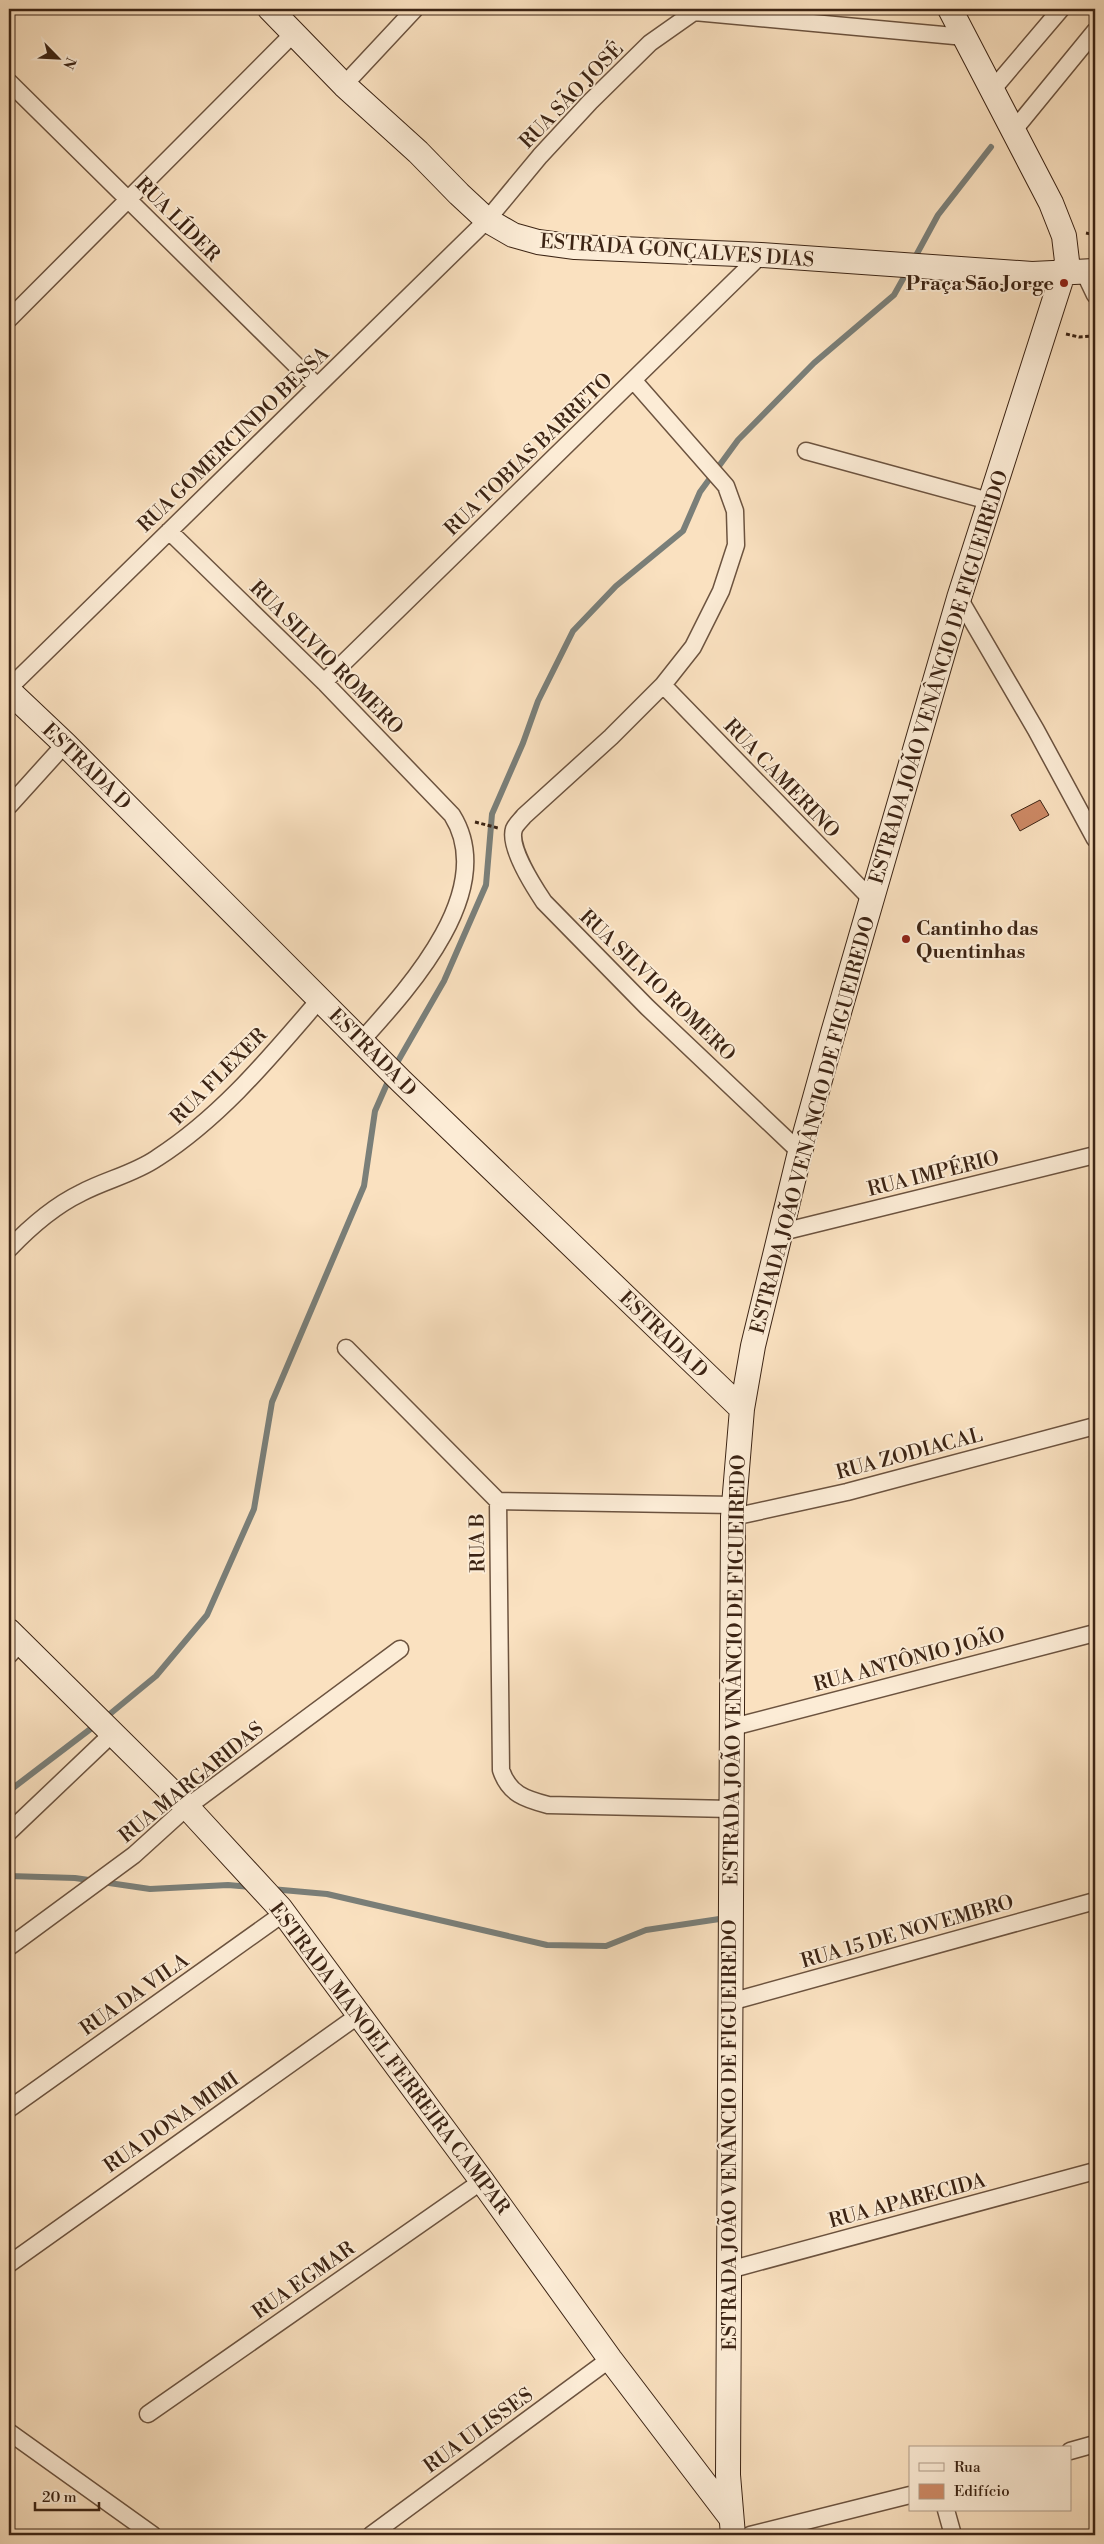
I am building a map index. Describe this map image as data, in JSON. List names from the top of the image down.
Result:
{
  "streets": {
    "street": [
      "RUA SÃO JOSÉ",
      "RUA LÍDER",
      "ESTRADA GONÇALVES DIAS",
      "RUA GOMERCINDO BESSA",
      "RUA TOBIAS BARRETO",
      "RUA SILVIO ROMERO",
      "ESTRADA JOÃO VENÂNCIO DE FIGUEIREDO",
      "ESTRADA D",
      "RUA CAMERINO",
      "RUA FLEXER",
      "RUA IMPÉRIO",
      "RUA ZODIACAL",
      "RUA B",
      "RUA ANTÔNIO JOÃO",
      "RUA MARGARIDAS",
      "RUA 15 DE NOVEMBRO",
      "RUA DA VILA",
      "ESTRADA MANOEL FERREIRA CAMPAR",
      "RUA DONA MIMI",
      "RUA APARECIDA",
      "RUA EGMAR",
      "RUA ULISSES"
    ]
  },
  "crossings": [
    ["RUA SÃO JOSÉ", "ESTRADA GONÇALVES DIAS"],
    ["RUA SÃO JOSÉ", "RUA GOMERCINDO BESSA"],
    ["RUA SÃO JOSÉ", "ESTRADA JOÃO VENÂNCIO DE FIGUEIREDO"],
    ["RUA LÍDER", "RUA GOMERCINDO BESSA"],
    ["ESTRADA GONÇALVES DIAS", "RUA GOMERCINDO BESSA"],
    ["ESTRADA GONÇALVES DIAS", "RUA TOBIAS BARRETO"],
    ["ESTRADA GONÇALVES DIAS", "ESTRADA JOÃO VENÂNCIO DE FIGUEIREDO"],
    ["RUA GOMERCINDO BESSA", "RUA SILVIO ROMERO"],
    ["RUA GOMERCINDO BESSA", "ESTRADA D"],
    ["RUA TOBIAS BARRETO", "RUA SILVIO ROMERO"],
    ["RUA SILVIO ROMERO", "ESTRADA JOÃO VENÂNCIO DE FIGUEIREDO"],
    ["RUA SILVIO ROMERO", "ESTRADA D"],
    ["ESTRADA JOÃO VENÂNCIO DE FIGUEIREDO", "ESTRADA D"],
    ["ESTRADA JOÃO VENÂNCIO DE FIGUEIREDO", "RUA CAMERINO"],
    ["ESTRADA JOÃO VENÂNCIO DE FIGUEIREDO", "RUA IMPÉRIO"],
    ["ESTRADA JOÃO VENÂNCIO DE FIGUEIREDO", "RUA ZODIACAL"],
    ["ESTRADA JOÃO VENÂNCIO DE FIGUEIREDO", "RUA B"],
    ["ESTRADA JOÃO VENÂNCIO DE FIGUEIREDO", "RUA ANTÔNIO JOÃO"],
    ["ESTRADA JOÃO VENÂNCIO DE FIGUEIREDO", "RUA 15 DE NOVEMBRO"],
    ["ESTRADA JOÃO VENÂNCIO DE FIGUEIREDO", "ESTRADA MANOEL FERREIRA CAMPAR"],
    ["ESTRADA JOÃO VENÂNCIO DE FIGUEIREDO", "RUA APARECIDA"],
    ["ESTRADA D", "RUA FLEXER"],
    ["RUA ZODIACAL", "RUA B"],
    ["RUA MARGARIDAS", "ESTRADA MANOEL FERREIRA CAMPAR"],
    ["RUA DA VILA", "ESTRADA MANOEL FERREIRA CAMPAR"],
    ["ESTRADA MANOEL FERREIRA CAMPAR", "RUA DONA MIMI"],
    ["ESTRADA MANOEL FERREIRA CAMPAR", "RUA EGMAR"],
    ["ESTRADA MANOEL FERREIRA CAMPAR", "RUA ULISSES"]
  ],
  "places": ["Praça São Jorge", "Cantinho das Quentinhas"],
  "legend": ["Rua", "Edifício"],
  "scale_bar": "20 m",
  "north": "bottom right"
}
